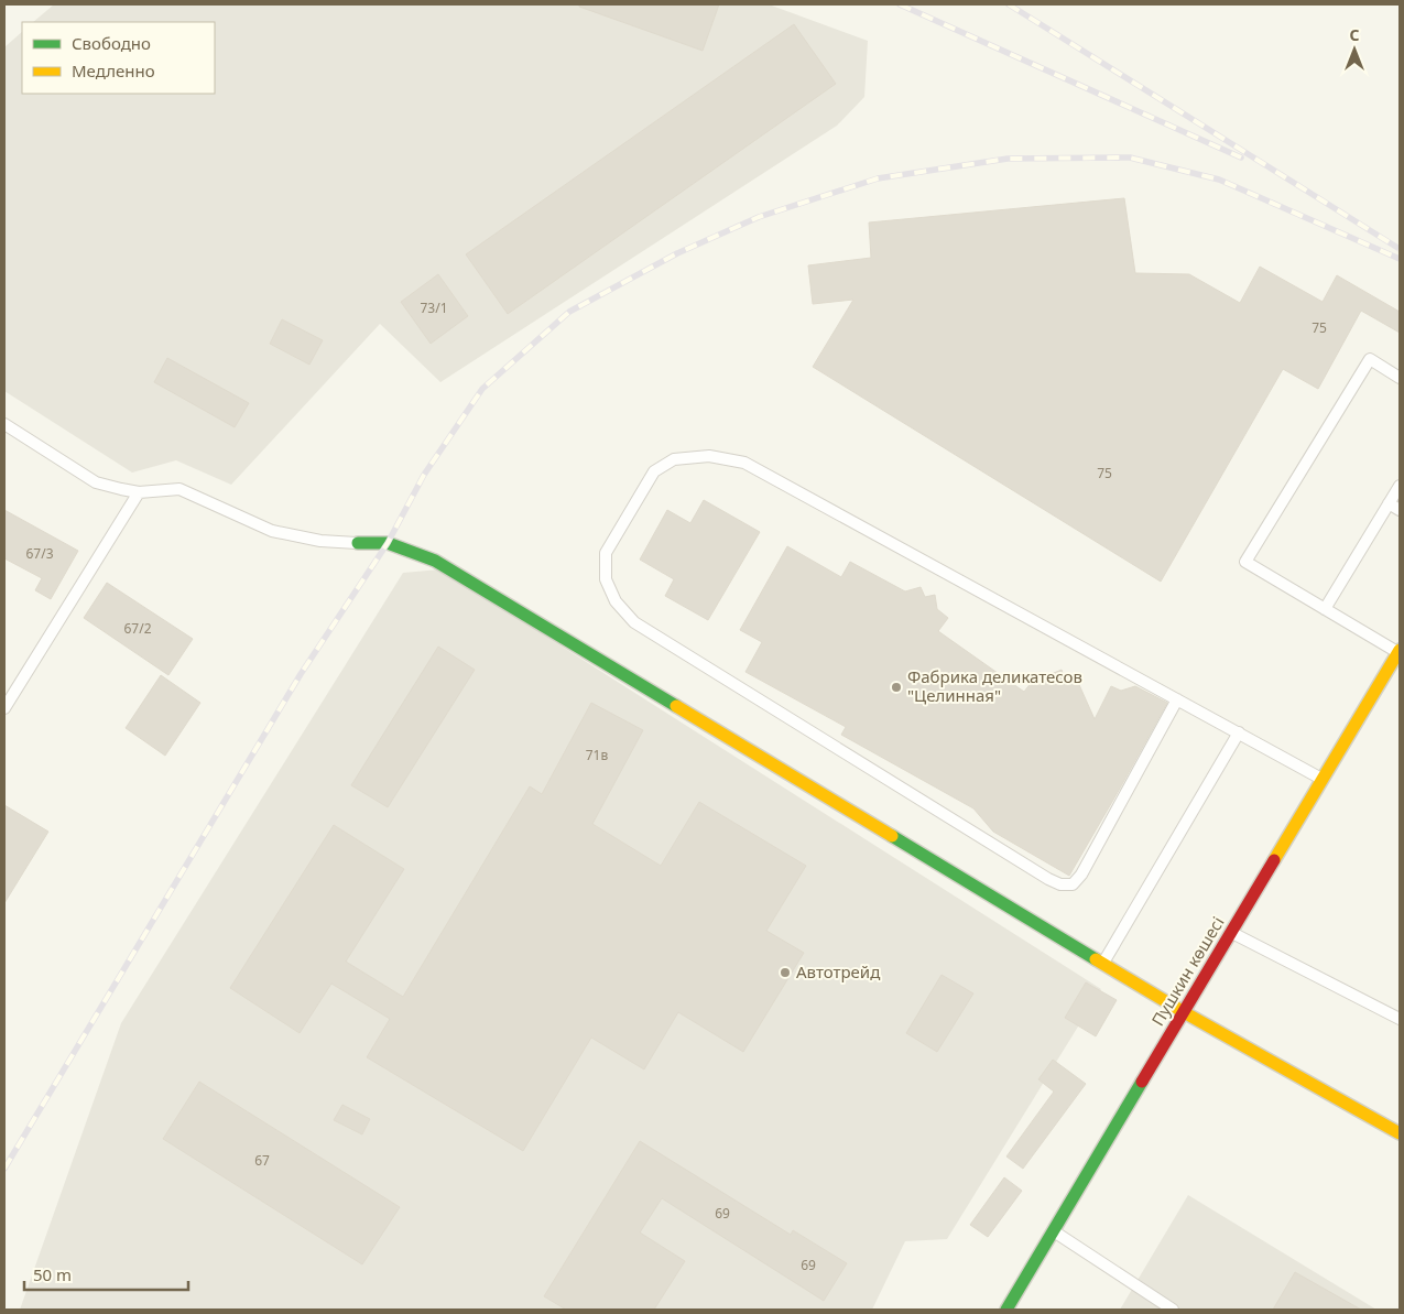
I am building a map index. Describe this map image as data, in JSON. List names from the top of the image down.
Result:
{
  "streets": {
    "street": ["Пушкин көшесі"]
  },
  "places": ["Фабрика деликатесов \"Целинная\"", "Автотрейд"],
  "house_numbers": [
    "73/1",
    "75",
    "75",
    "67/3",
    "67/2",
    "71в",
    "67",
    "69",
    "69"
  ],
  "legend": ["Свободно", "Медленно"],
  "scale_bar": "50 m",
  "north": "top"
}
